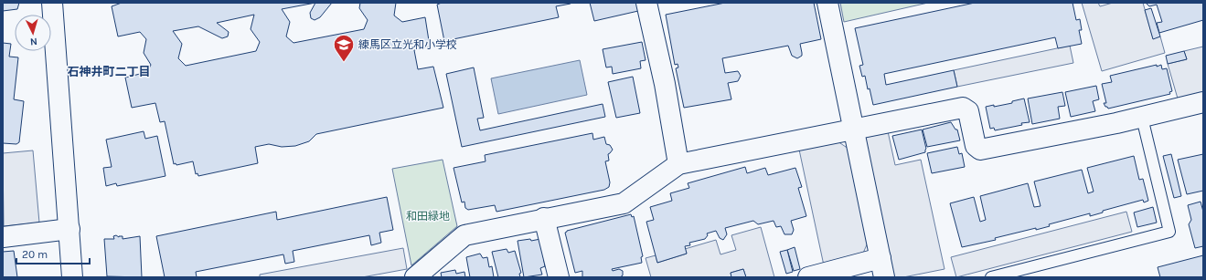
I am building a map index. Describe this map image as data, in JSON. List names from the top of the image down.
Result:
{
  "districts": ["石神井町二丁目"],
  "parks": ["和田緑地"],
  "places": {
    "school or university": ["練馬区立光和小学校"]
  },
  "scale_bar": "20 m",
  "north": "bottom"
}
